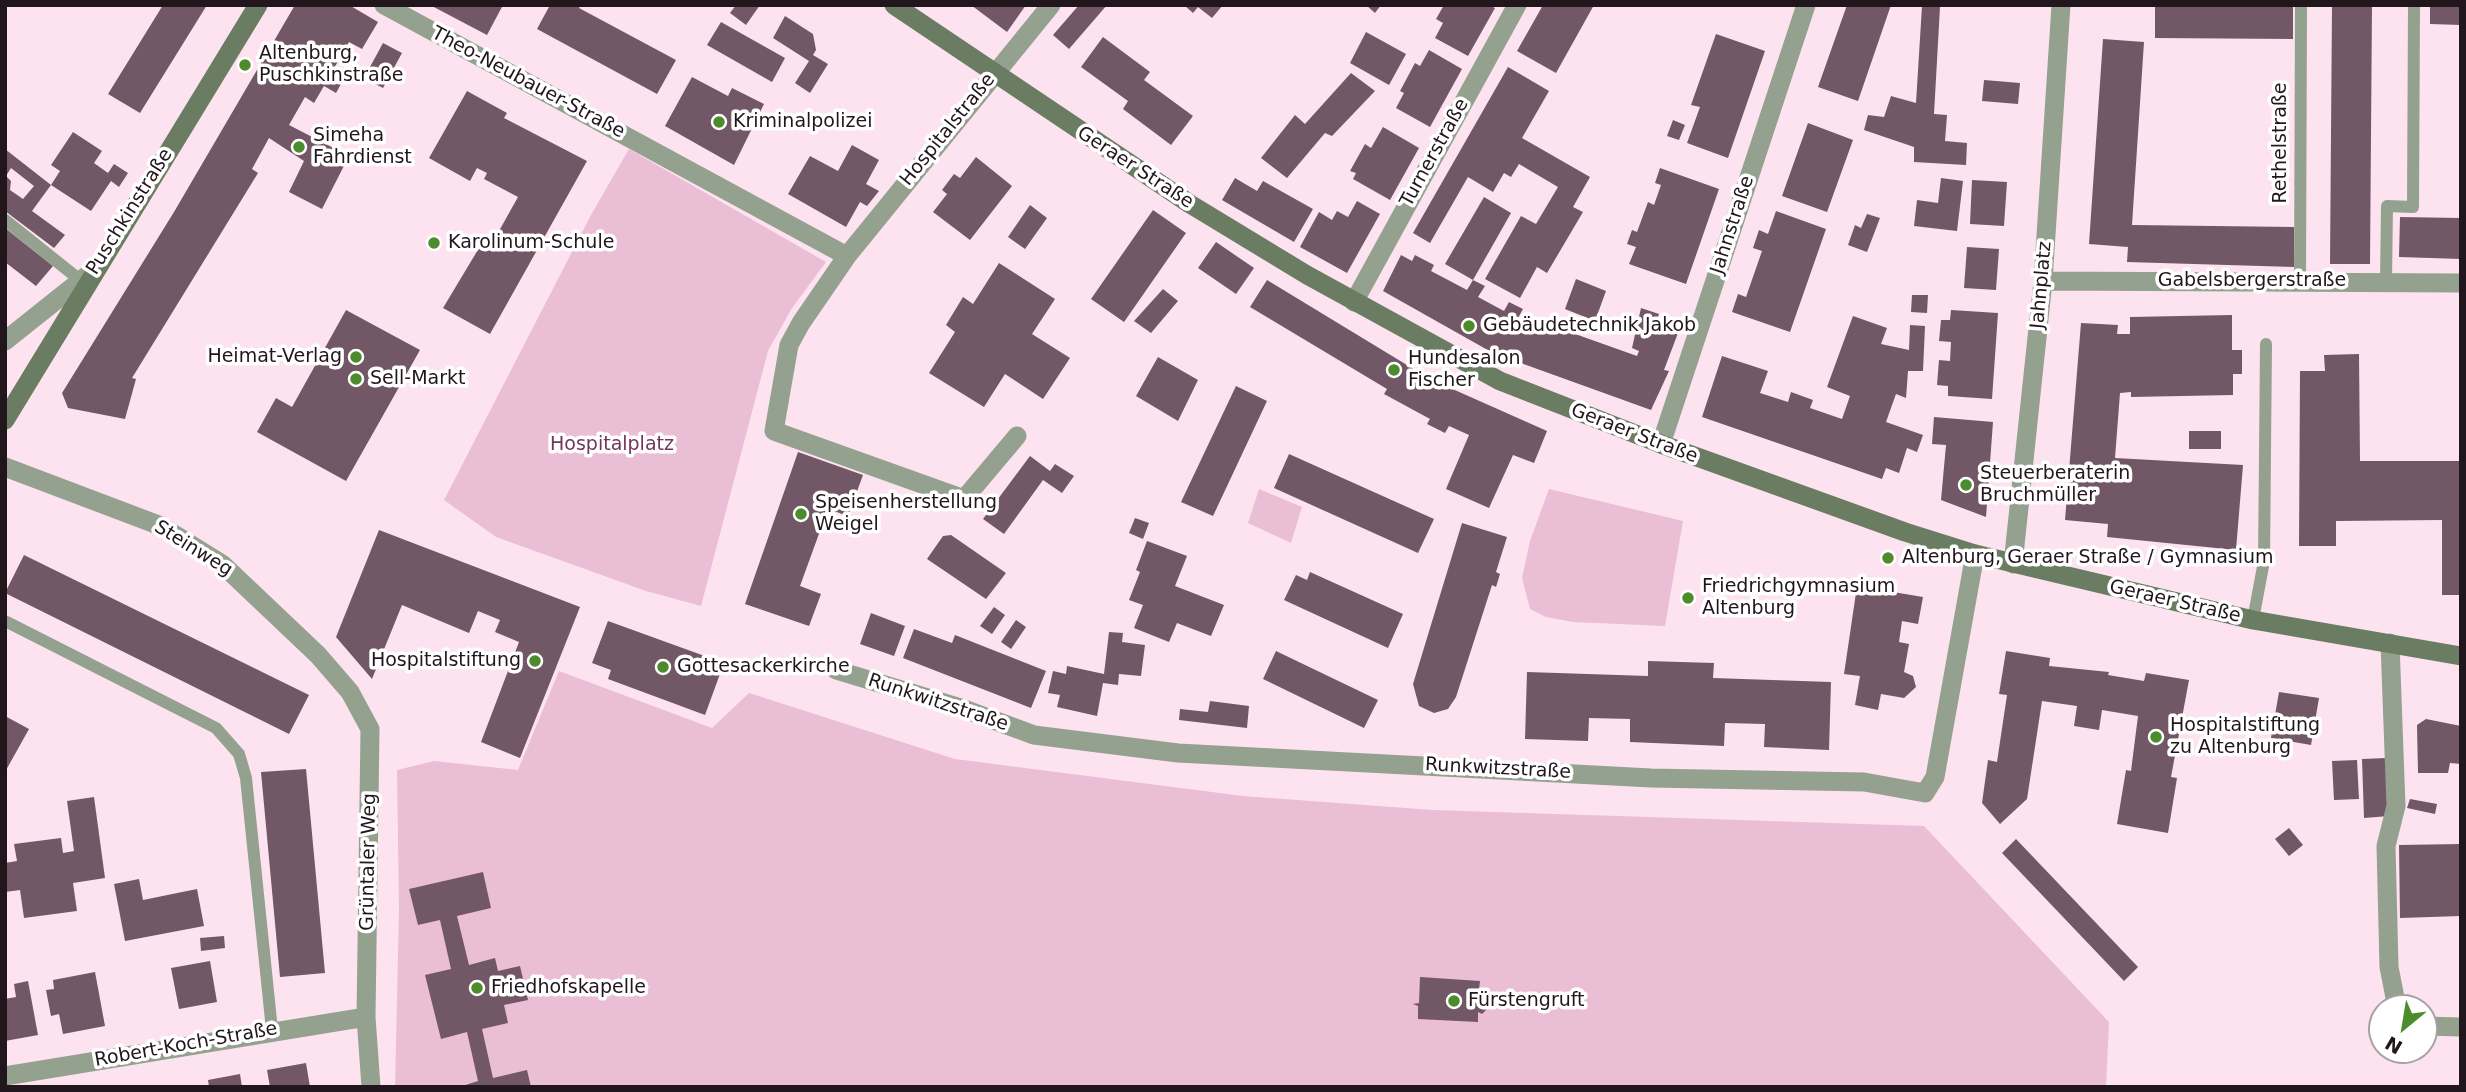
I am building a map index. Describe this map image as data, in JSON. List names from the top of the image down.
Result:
{
  "streets": {
    "main road": ["Geraer Straße", "Puschkinstraße"],
    "street": [
      "Theo-Neubauer-Straße",
      "Hospitalstraße",
      "Turnerstraße",
      "Jahnstraße",
      "Gabelsbergerstraße",
      "Jahnplatz",
      "Steinweg",
      "Runkwitzstraße",
      "Grüntaler Weg",
      "Robert-Koch-Straße"
    ],
    "lane": ["Rethelstraße"]
  },
  "crossings": [
    ["Theo-Neubauer-Straße", "Hospitalstraße"],
    ["Hospitalstraße", "Geraer Straße"],
    ["Rethelstraße", "Gabelsbergerstraße"],
    ["Turnerstraße", "Geraer Straße"],
    ["Geraer Straße", "Jahnstraße"],
    ["Geraer Straße", "Jahnplatz"],
    ["Geraer Straße", "Runkwitzstraße"],
    ["Gabelsbergerstraße", "Jahnplatz"],
    ["Steinweg", "Grüntaler Weg"],
    ["Grüntaler Weg", "Robert-Koch-Straße"]
  ],
  "parks": ["Hospitalplatz"],
  "places": [
    "Altenburg, Puschkinstraße",
    "Kriminalpolizei",
    "Simeha Fahrdienst",
    "Karolinum-Schule",
    "Gebäudetechnik Jakob",
    "Heimat-Verlag",
    "Hundesalon Fischer",
    "Sell-Markt",
    "Steuerberaterin Bruchmüller",
    "Speisenherstellung Weigel",
    "Altenburg, Geraer Straße / Gymnasium",
    "Friedrichgymnasium Altenburg",
    "Hospitalstiftung",
    "Gottesackerkirche",
    "Hospitalstiftung zu Altenburg",
    "Friedhofskapelle",
    "Fürstengruft"
  ],
  "north": "bottom left"
}
